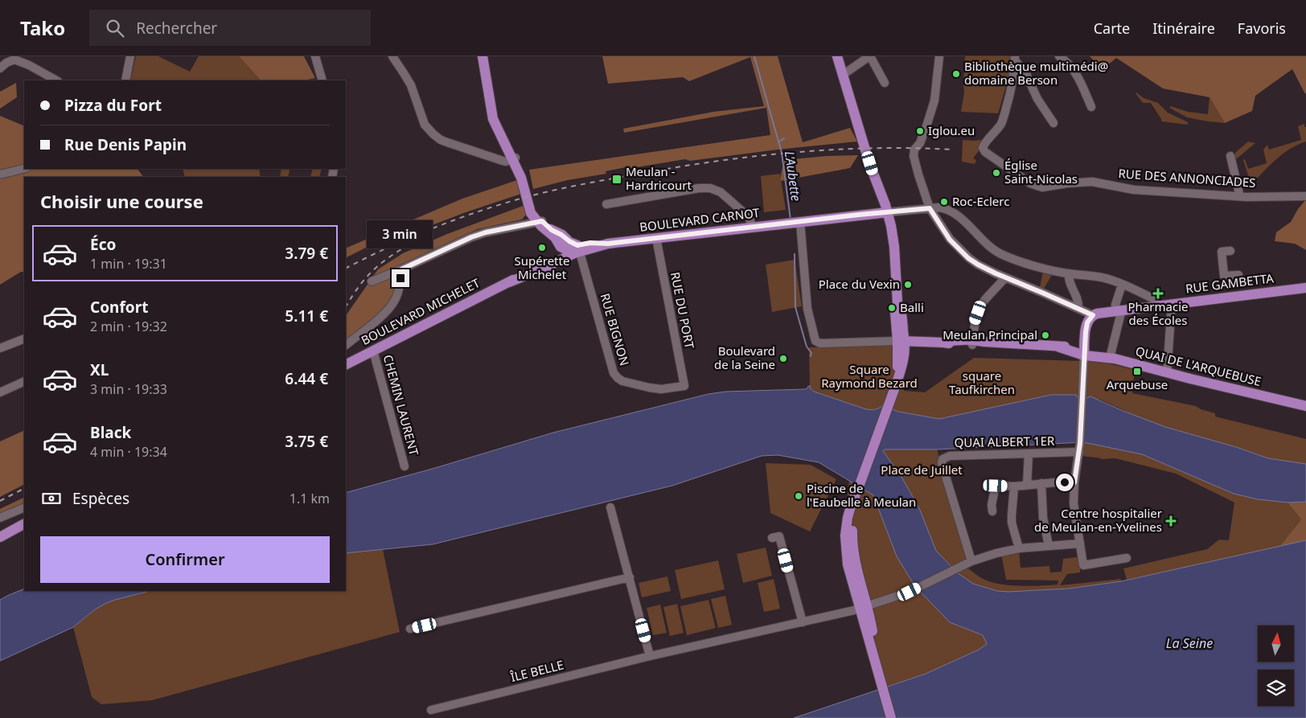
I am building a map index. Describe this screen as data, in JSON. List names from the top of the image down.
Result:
{
  "streets": {
    "main road": [
      "BOULEVARD CARNOT",
      "RUE GAMBETTA",
      "BOULEVARD MICHELET",
      "QUAI DE L'ARQUEBUSE"
    ],
    "street": [
      "RUE DES ANNONCIADES",
      "RUE DU PORT",
      "RUE BIGNON",
      "CHEMIN LAURENT",
      "QUAI ALBERT 1ER",
      "ÎLE BELLE"
    ]
  },
  "crossings": [
    ["BOULEVARD CARNOT", "RUE DU PORT"],
    ["BOULEVARD CARNOT", "BOULEVARD MICHELET"],
    ["BOULEVARD CARNOT", "RUE BIGNON"],
    ["RUE DU PORT", "RUE BIGNON"],
    ["BOULEVARD MICHELET", "RUE BIGNON"],
    ["BOULEVARD MICHELET", "CHEMIN LAURENT"],
    ["QUAI ALBERT 1ER", "ÎLE BELLE"]
  ],
  "water": ["L'Aubette", "La Seine"],
  "parks": ["Square Raymond Bezard", "square Taufkirchen", "Place de Juillet"],
  "places": {
    "other": [
      "Bibliothèque multimédi@ domaine Berson",
      "Iglou.eu",
      "Église Saint-Nicolas",
      "Roc-Eclerc",
      "Supérette Michelet",
      "Place du Vexin",
      "Balli",
      "Meulan Principal",
      "Boulevard de la Seine",
      "Piscine de l'Eaubelle à Meulan"
    ],
    "transit": ["Meulan - Hardricourt", "Arquebuse"],
    "health": ["Pharmacie des Écoles", "Centre hospitalier de Meulan-en-Yvelines"]
  },
  "north": "top",
  "page": {
    "header": "Tako",
    "search": "Rechercher",
    "nav": ["Carte", "Itinéraire", "Favoris"],
    "banner": ["Pizza du Fort", "Rue Denis Papin"],
    "heading": "Choisir une course",
    "bubble": "3 min",
    "list": [
      {
        "name": "Éco",
        "note": "1 min · 19:31",
        "value": "3.79 €"
      },
      {
        "name": "Confort",
        "note": "2 min · 19:32",
        "value": "5.11 €"
      },
      {
        "name": "XL",
        "note": "3 min · 19:33",
        "value": "6.44 €"
      },
      {
        "name": "Black",
        "note": "4 min · 19:34",
        "value": "3.75 €"
      }
    ],
    "pay": ["Espèces", "1.1 km"],
    "buttons": "Confirmer"
  }
}
